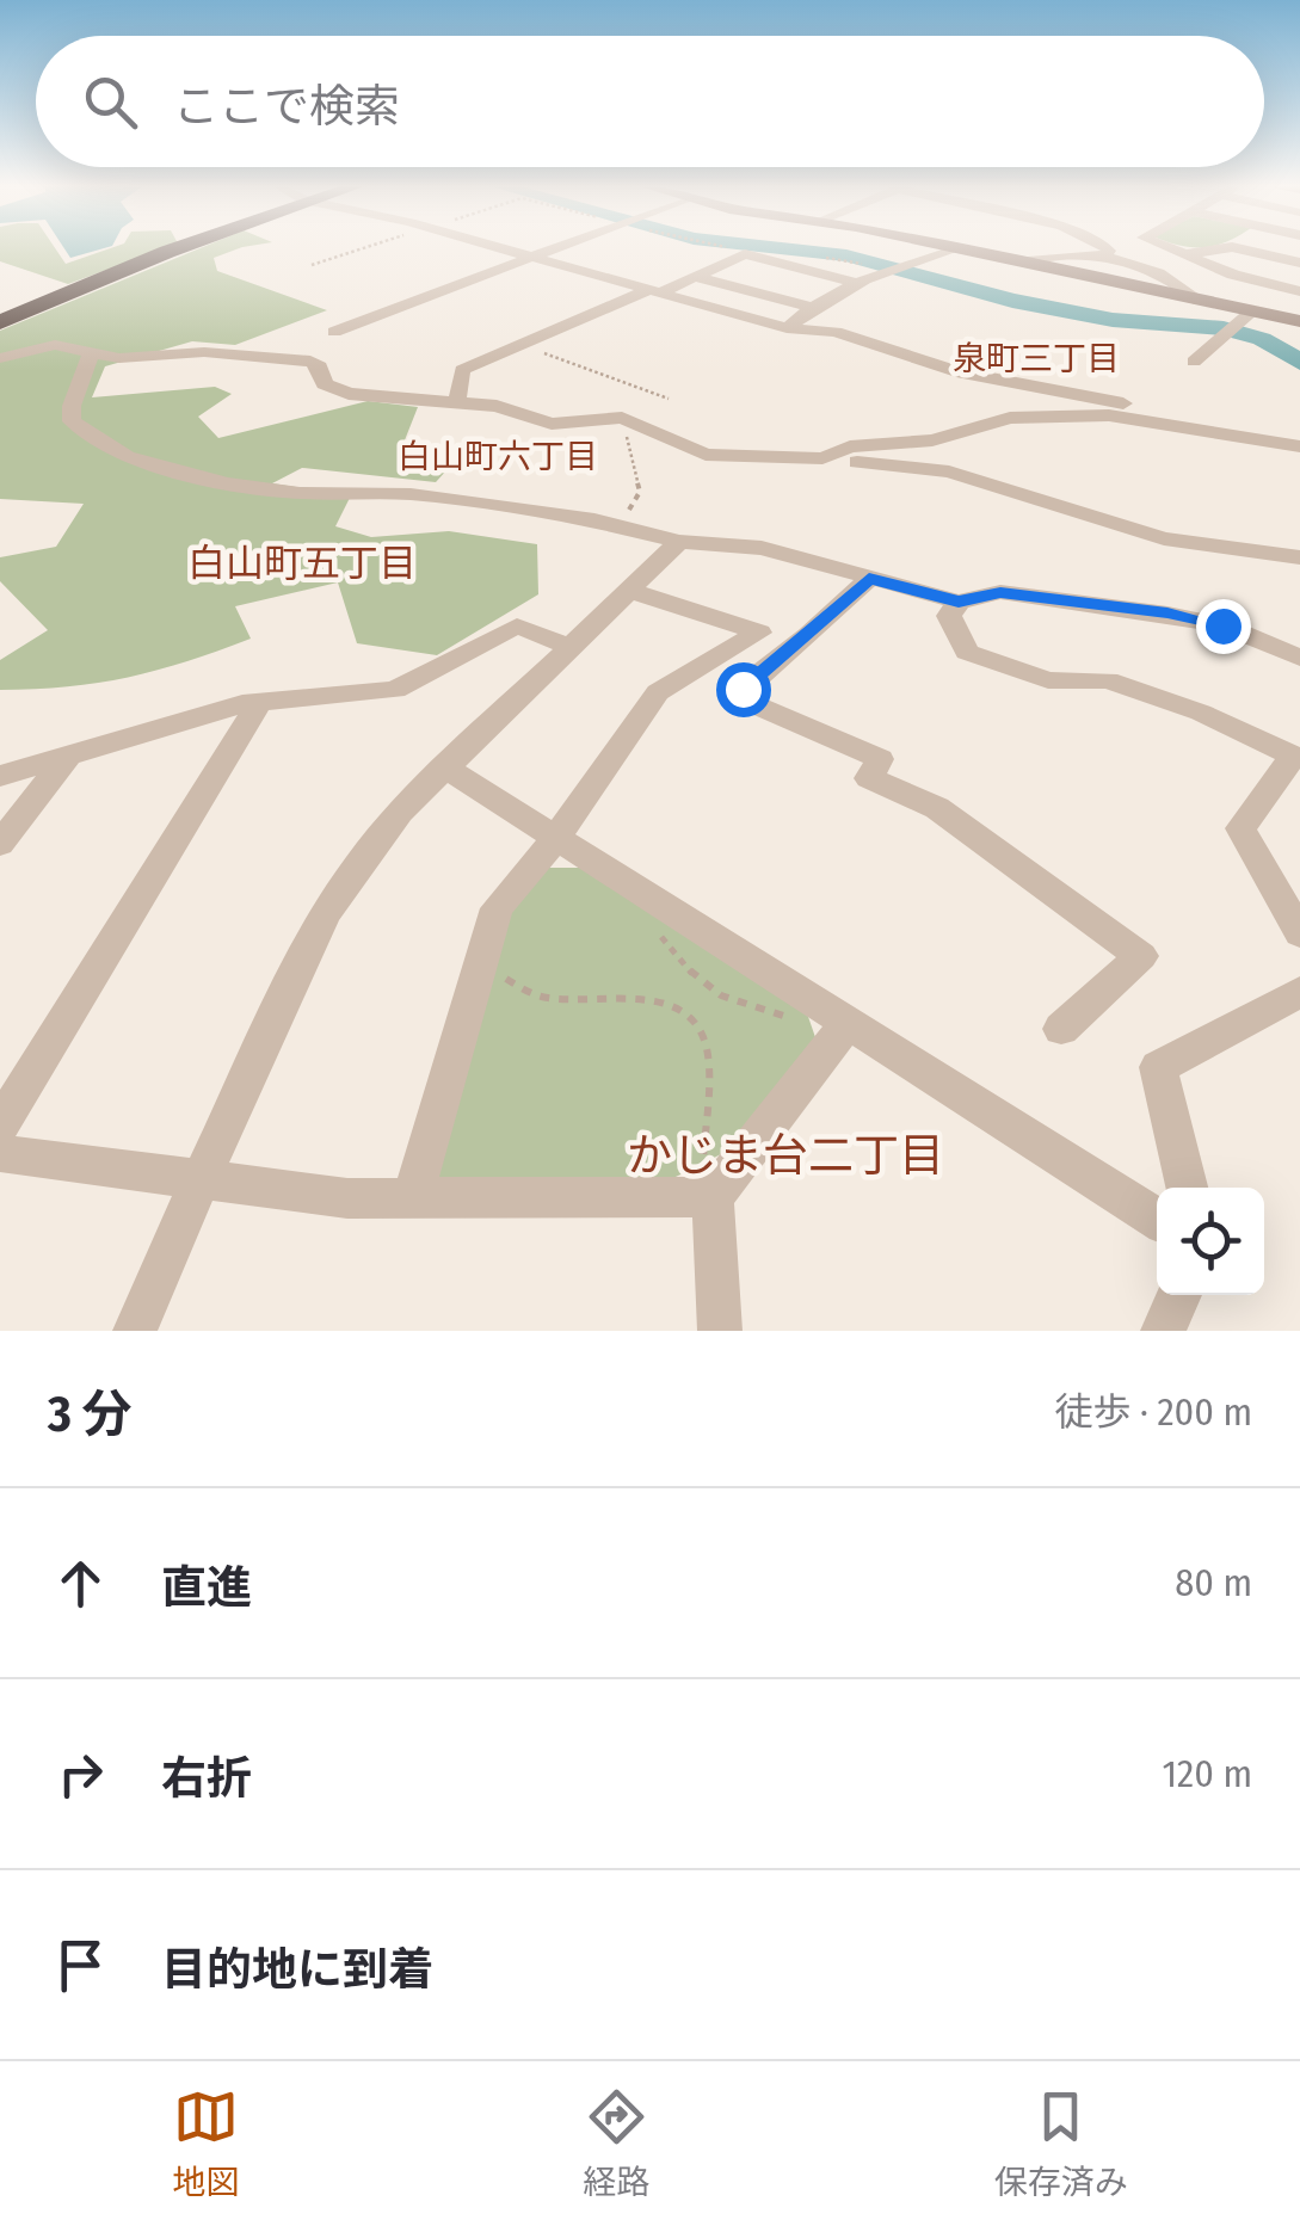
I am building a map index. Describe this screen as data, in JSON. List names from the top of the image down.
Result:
{
  "districts": [
    "泉町三丁目",
    "白山町六丁目",
    "白山町五丁目",
    "かじま台二丁目"
  ],
  "page": {
    "search": "ここで検索",
    "heading": ["3 分", "徒歩 · 200 m"],
    "list": [
      ["直進", "80 m"],
      ["右折", "120 m"],
      "目的地に到着"
    ],
    "nav": ["地図", "経路", "保存済み"]
  }
}
